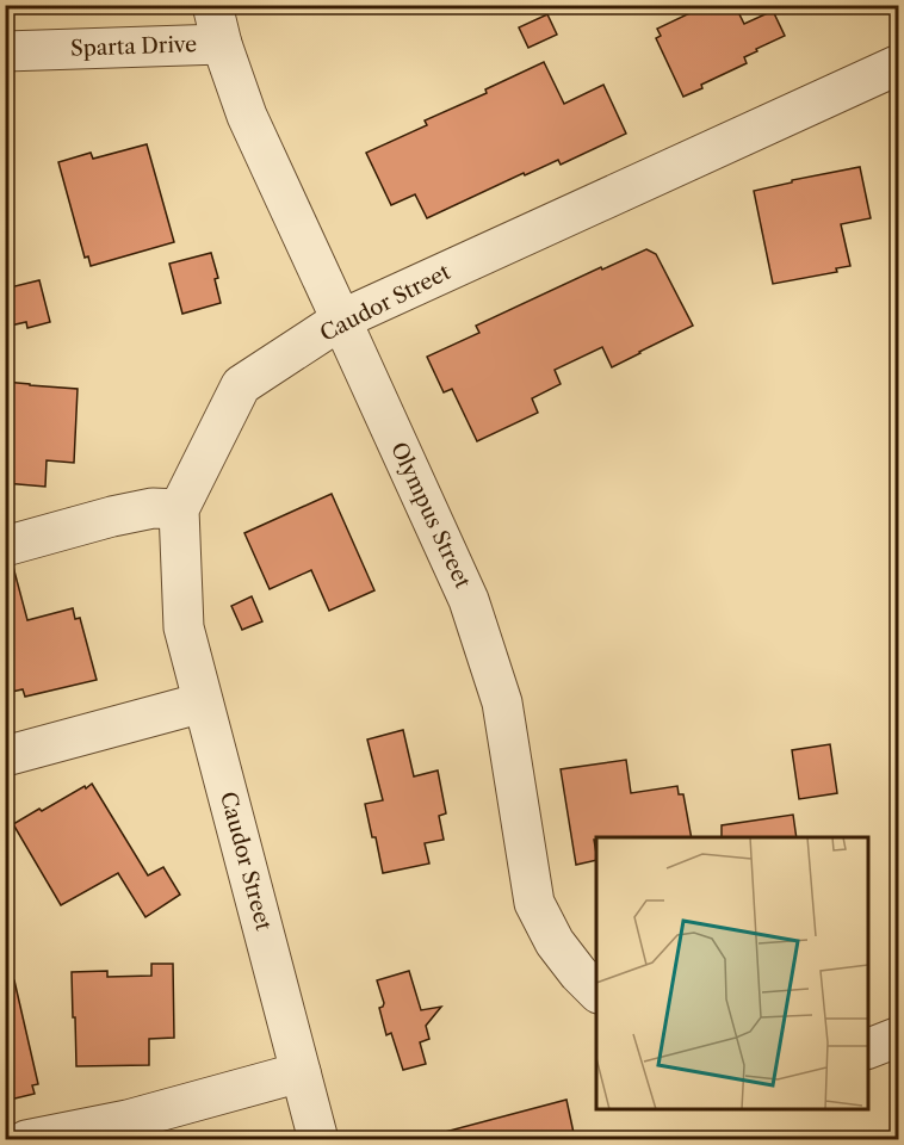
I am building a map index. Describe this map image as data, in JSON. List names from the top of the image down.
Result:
{
  "streets": {
    "street": ["Sparta Drive", "Caudor Street", "Olympus Street"]
  },
  "crossings": [
    ["Sparta Drive", "Olympus Street"],
    ["Caudor Street", "Olympus Street"]
  ]
}
